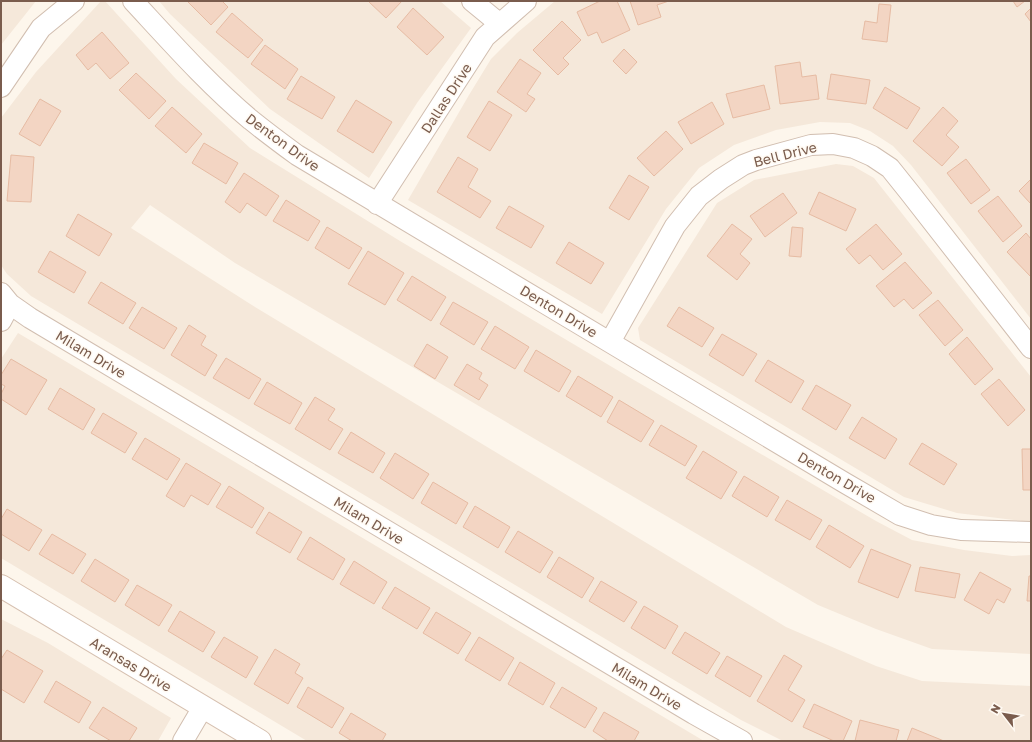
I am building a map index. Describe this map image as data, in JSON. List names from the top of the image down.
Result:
{
  "streets": {
    "street": [
      "Dallas Drive",
      "Denton Drive",
      "Bell Drive",
      "Milam Drive",
      "Aransas Drive"
    ]
  },
  "crossings": [
    ["Dallas Drive", "Denton Drive"],
    ["Denton Drive", "Bell Drive"]
  ],
  "north": "top left"
}
